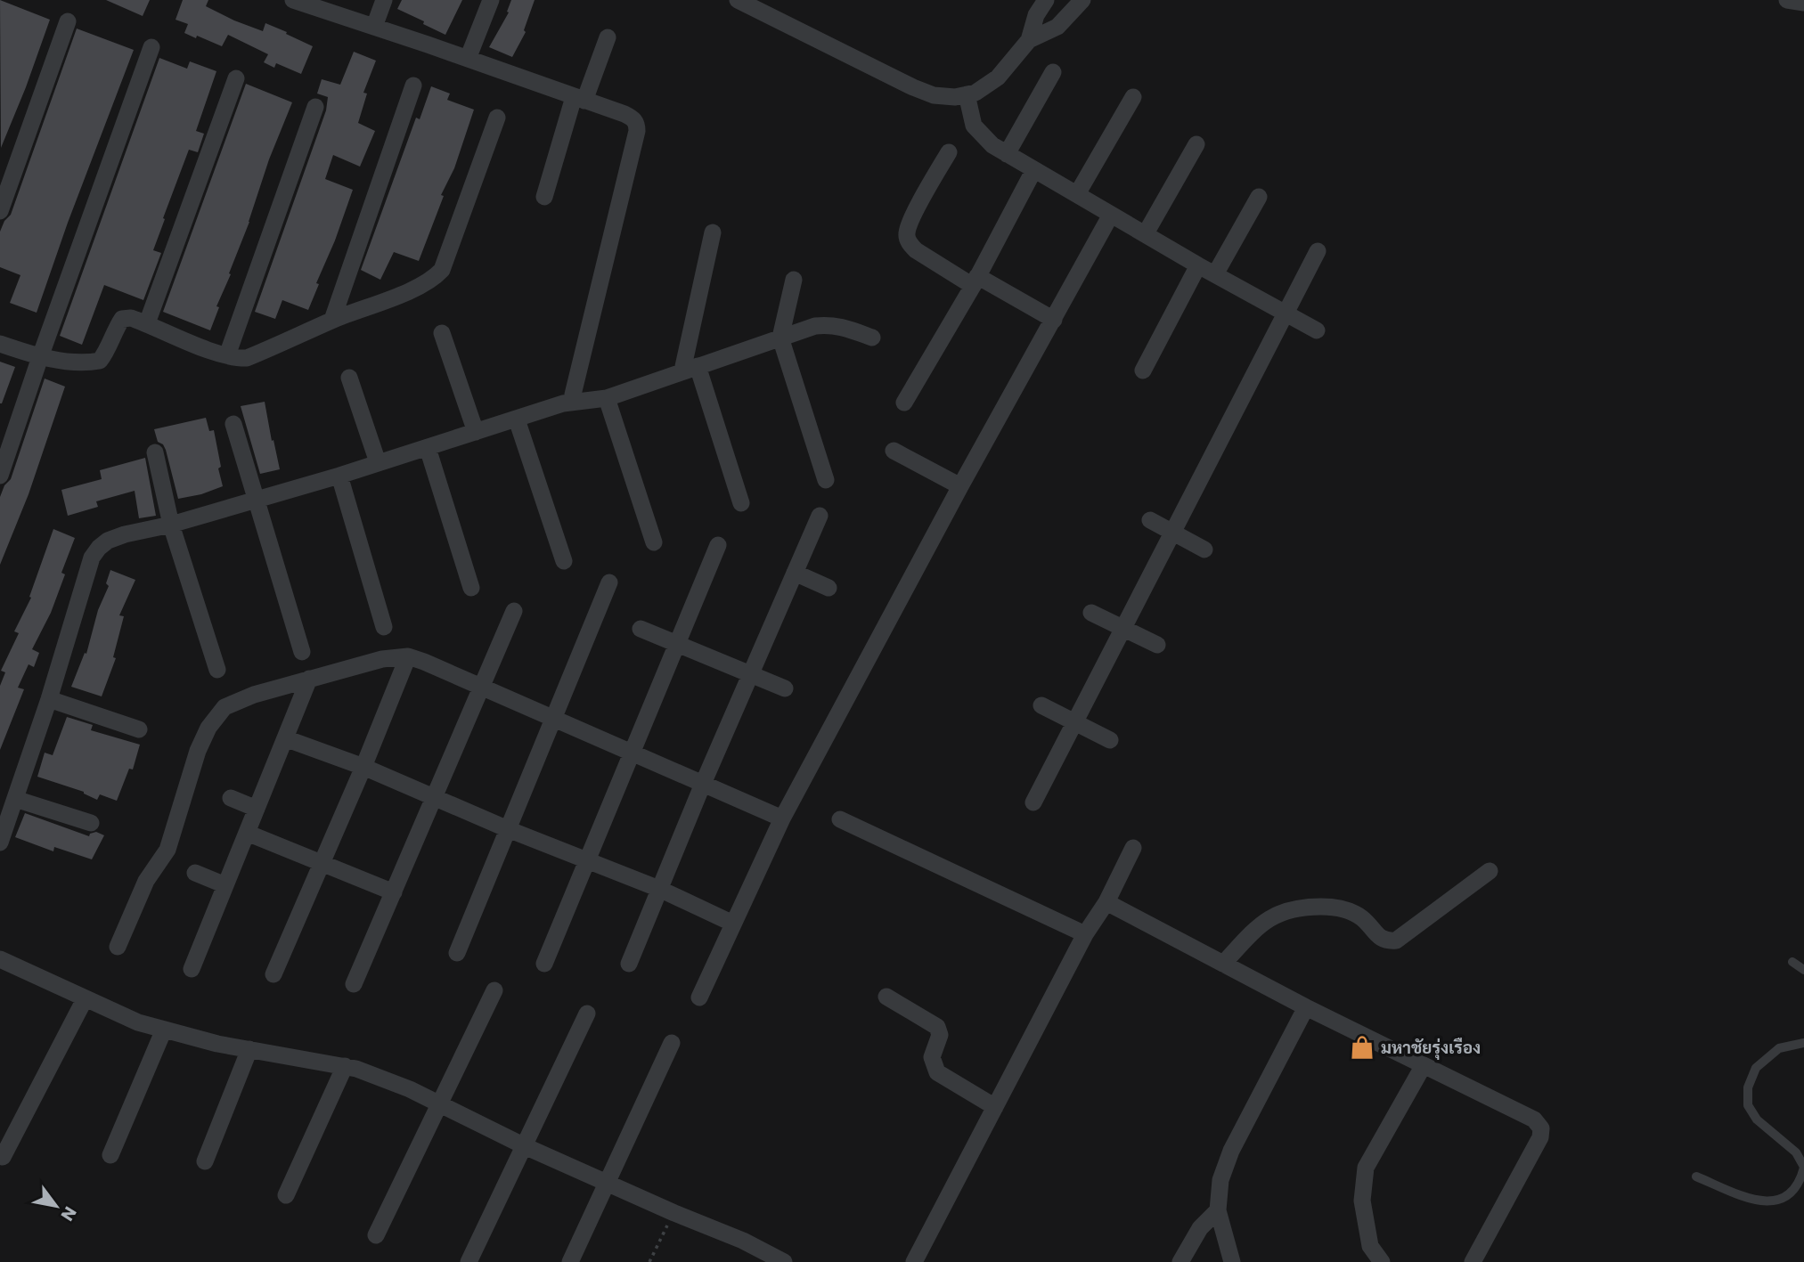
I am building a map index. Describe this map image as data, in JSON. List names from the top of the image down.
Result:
{
  "places": {
    "shop": ["มหาชัยรุ่งเรือง"]
  },
  "north": "bottom right"
}
